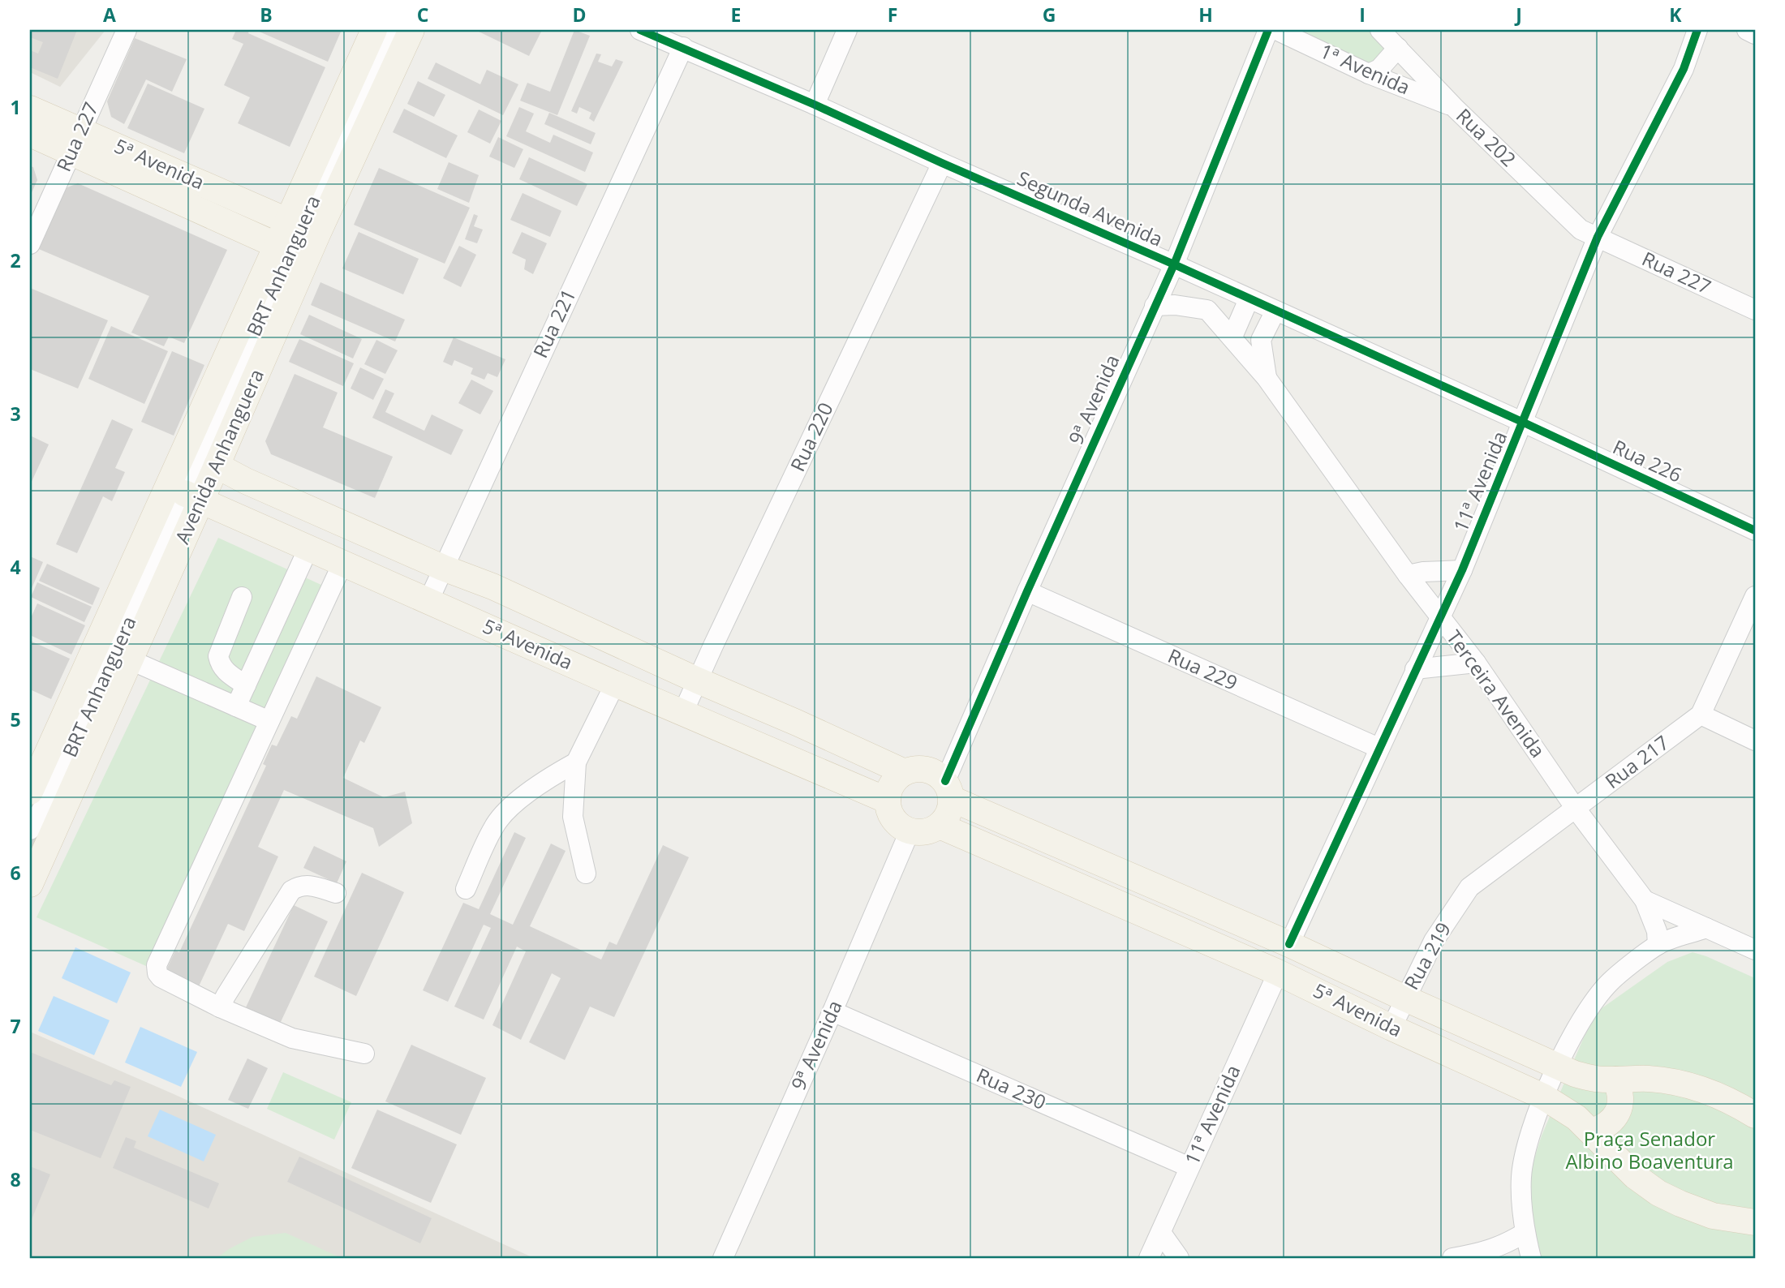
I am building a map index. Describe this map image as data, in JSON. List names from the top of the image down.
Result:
{
  "streets": {
    "main road": ["5ª Avenida", "Avenida Anhanguera"],
    "street": [
      "1ª Avenida",
      "Rua 227",
      "Rua 202",
      "Segunda Avenida",
      "BRT Anhanguera",
      "Rua 221",
      "9ª Avenida",
      "Rua 220",
      "Rua 226",
      "11ª Avenida",
      "Rua 229",
      "Terceira Avenida",
      "Rua 217",
      "Rua 219",
      "Rua 230"
    ]
  },
  "crossings": [
    ["1ª Avenida", "Rua 202"],
    ["Rua 227", "Rua 202"],
    ["Rua 227", "5ª Avenida"],
    ["Rua 227", "11ª Avenida"],
    ["Rua 202", "11ª Avenida"],
    ["5ª Avenida", "BRT Anhanguera"],
    ["5ª Avenida", "Rua 221"],
    ["5ª Avenida", "9ª Avenida"],
    ["5ª Avenida", "Rua 220"],
    ["5ª Avenida", "Avenida Anhanguera"],
    ["5ª Avenida", "11ª Avenida"],
    ["5ª Avenida", "Rua 219"],
    ["Segunda Avenida", "Rua 221"],
    ["Segunda Avenida", "9ª Avenida"],
    ["Segunda Avenida", "Rua 220"],
    ["Segunda Avenida", "Rua 226"],
    ["Segunda Avenida", "11ª Avenida"],
    ["Segunda Avenida", "Terceira Avenida"],
    ["BRT Anhanguera", "Avenida Anhanguera"],
    ["9ª Avenida", "Rua 229"],
    ["9ª Avenida", "Terceira Avenida"],
    ["9ª Avenida", "Rua 230"],
    ["Rua 226", "11ª Avenida"],
    ["11ª Avenida", "Rua 229"],
    ["11ª Avenida", "Terceira Avenida"],
    ["11ª Avenida", "Rua 230"],
    ["Terceira Avenida", "Rua 217"],
    ["Rua 217", "Rua 219"]
  ],
  "parks": ["Praça Senador Albino Boaventura"],
  "grid": {
    "columns": [
      "A",
      "B",
      "C",
      "D",
      "E",
      "F",
      "G",
      "H",
      "I",
      "J",
      "K"
    ],
    "rows": [
      "1",
      "2",
      "3",
      "4",
      "5",
      "6",
      "7",
      "8"
    ]
  }
}
